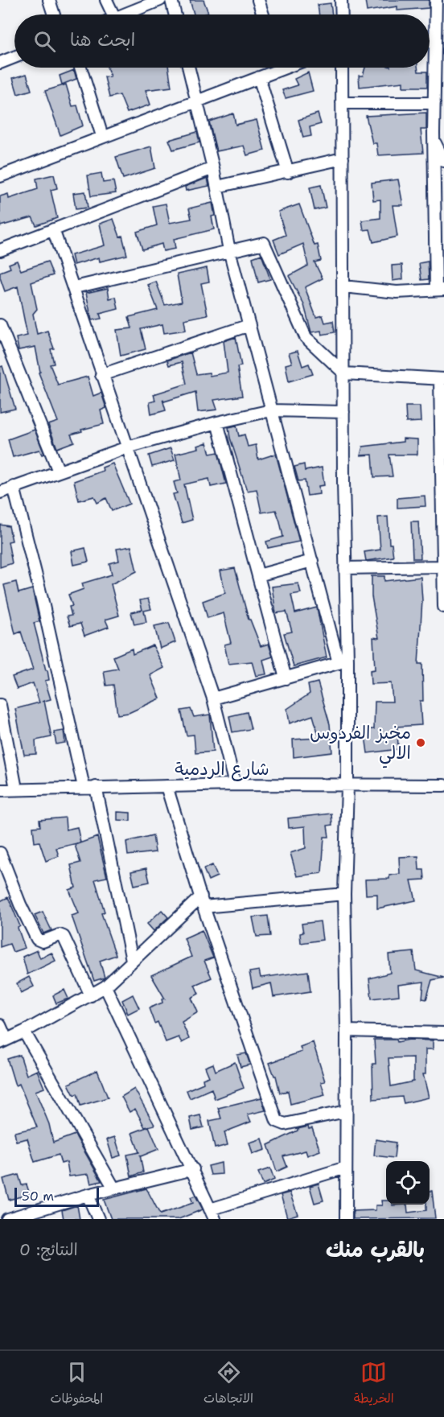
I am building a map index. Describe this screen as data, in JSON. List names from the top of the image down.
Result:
{
  "streets": {
    "street": ["شارع الردمية"]
  },
  "places": ["مخبز الفردوس الالي"],
  "scale_bar": "50 m",
  "page": {
    "search": "ابحث هنا",
    "scale": "50 m",
    "heading": ["بالقرب منك", "النتائج: 0"],
    "nav": ["الخريطة", "الاتجاهات", "المحفوظات"]
  }
}
